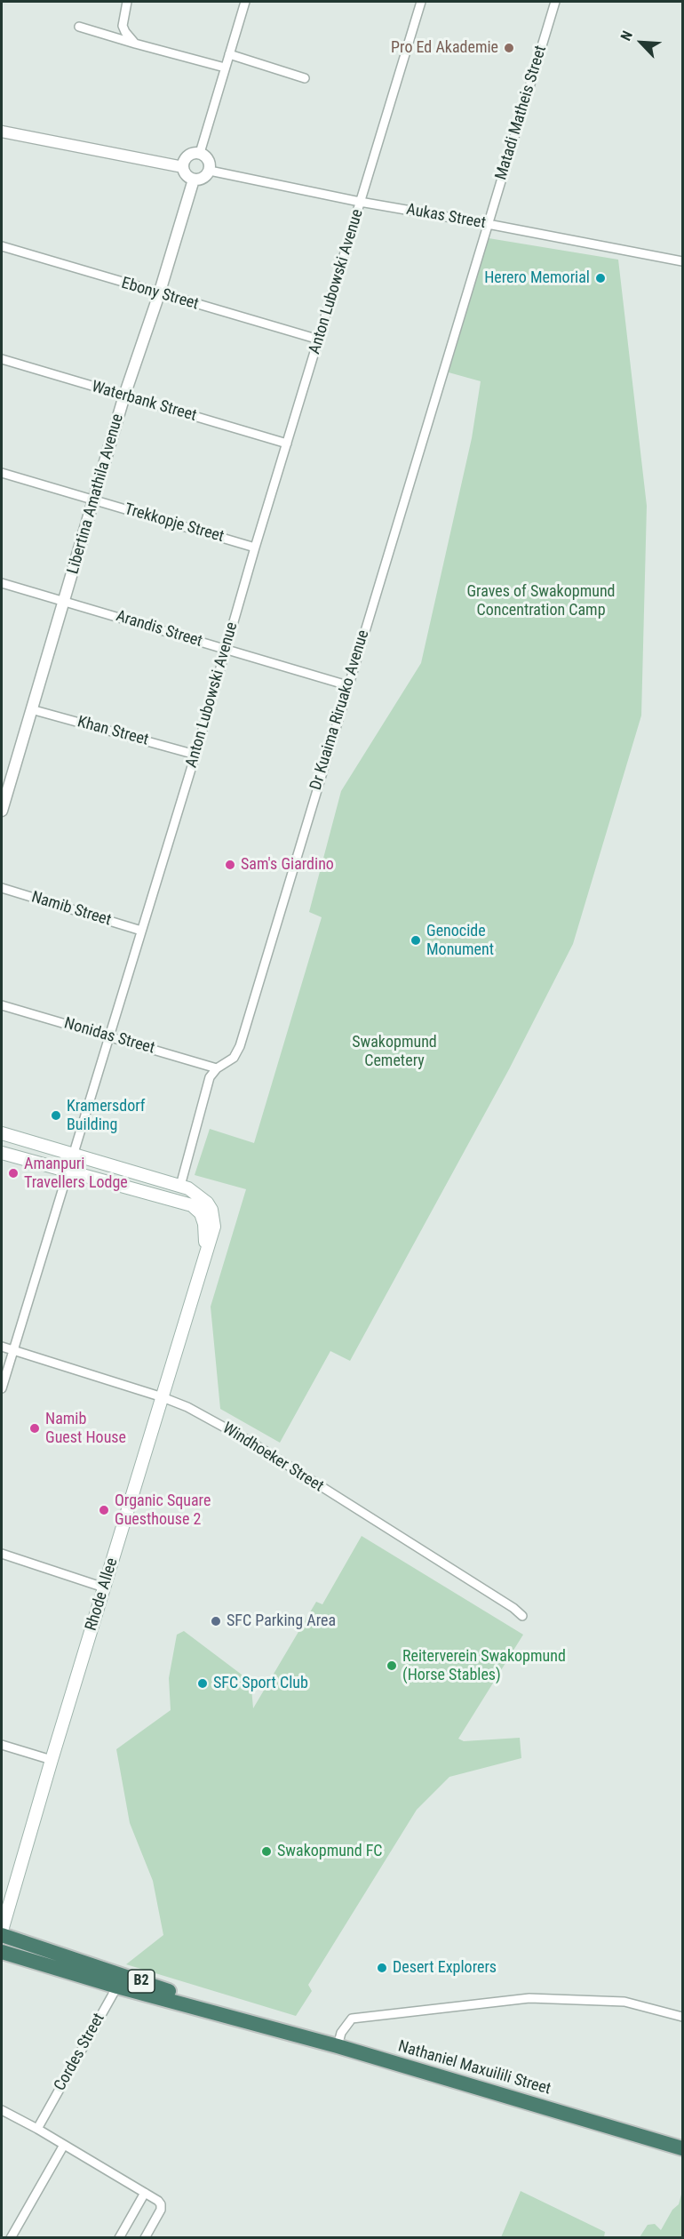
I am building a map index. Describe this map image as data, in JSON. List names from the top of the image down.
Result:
{
  "streets": {
    "highway": ["B2", "Nathaniel Maxuilili Street"],
    "main road": ["Rhode Allee"],
    "street": [
      "Matadi Matheis Street",
      "Aukas Street",
      "Anton Lubowski Avenue",
      "Ebony Street",
      "Waterbank Street",
      "Libertina Amathila Avenue",
      "Trekkopje Street",
      "Arandis Street",
      "Dr Kuaima Riruako Avenue",
      "Khan Street",
      "Namib Street",
      "Nonidas Street",
      "Windhoeker Street",
      "Cordes Street"
    ]
  },
  "crossings": [
    ["Matadi Matheis Street", "Aukas Street"],
    ["Matadi Matheis Street", "Dr Kuaima Riruako Avenue"],
    ["Aukas Street", "Anton Lubowski Avenue"],
    ["Aukas Street", "Libertina Amathila Avenue"],
    ["Aukas Street", "Dr Kuaima Riruako Avenue"],
    ["Anton Lubowski Avenue", "Ebony Street"],
    ["Anton Lubowski Avenue", "Waterbank Street"],
    ["Anton Lubowski Avenue", "Trekkopje Street"],
    ["Anton Lubowski Avenue", "Arandis Street"],
    ["Anton Lubowski Avenue", "Khan Street"],
    ["Anton Lubowski Avenue", "Namib Street"],
    ["Anton Lubowski Avenue", "Nonidas Street"],
    ["Anton Lubowski Avenue", "Windhoeker Street"],
    ["Ebony Street", "Libertina Amathila Avenue"],
    ["Waterbank Street", "Libertina Amathila Avenue"],
    ["Libertina Amathila Avenue", "Trekkopje Street"],
    ["Libertina Amathila Avenue", "Arandis Street"],
    ["Libertina Amathila Avenue", "Khan Street"],
    ["Arandis Street", "Dr Kuaima Riruako Avenue"],
    ["Dr Kuaima Riruako Avenue", "Nonidas Street"],
    ["Windhoeker Street", "Rhode Allee"],
    ["Cordes Street", "Nathaniel Maxuilili Street"]
  ],
  "parks": ["Graves of Swakopmund Concentration Camp", "Swakopmund Cemetery"],
  "places": [
    "Pro Ed Akademie",
    "Herero Memorial",
    "Sam's Giardino",
    "Genocide Monument",
    "Kramersdorf Building",
    "Amanpuri Travellers Lodge",
    "Namib Guest House",
    "Organic Square Guesthouse 2",
    "SFC Parking Area",
    "Reiterverein Swakopmund (Horse Stables)",
    "SFC Sport Club",
    "Swakopmund FC",
    "Desert Explorers"
  ],
  "north": "top left"
}
